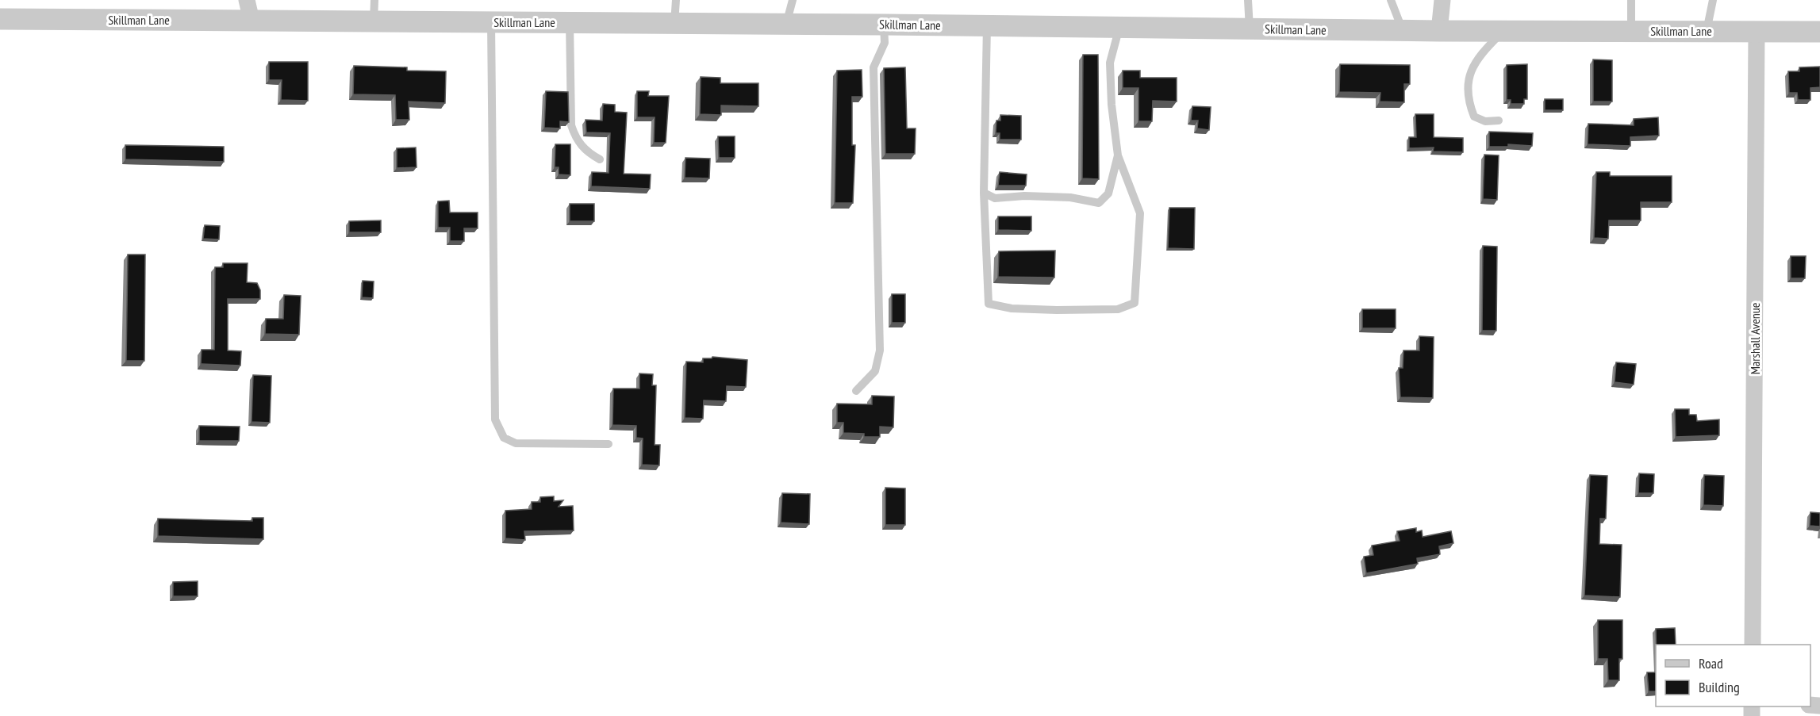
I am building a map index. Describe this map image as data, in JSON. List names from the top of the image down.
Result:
{
  "streets": {
    "street": ["Skillman Lane", "Marshall Avenue"]
  },
  "crossings": [
    ["Skillman Lane", "Marshall Avenue"]
  ],
  "legend": ["Road", "Building"]
}
